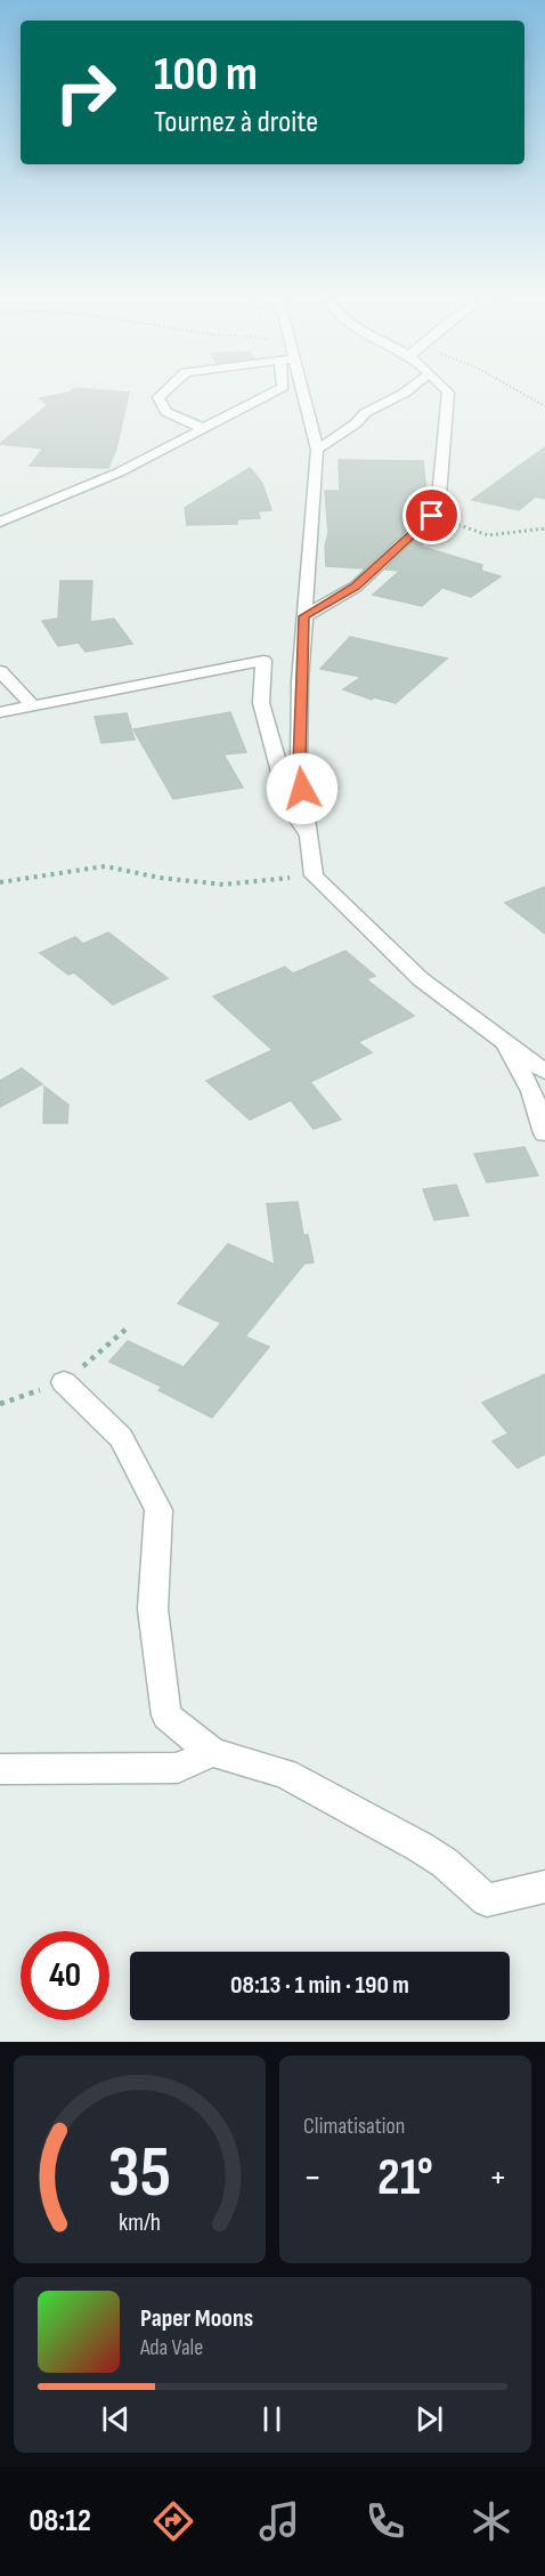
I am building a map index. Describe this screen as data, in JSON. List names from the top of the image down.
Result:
{
  "page": {
    "turn": ["100 m", "Tournez à droite"],
    "limit": "40",
    "trip": "08:13 · 1 min · 190 m",
    "tile": "Climatisation",
    "heat": ["−", "21°", "+"],
    "song": ["Paper Moons", "Ada Vale"],
    "tabs": "08:12",
    "gauge": ["35", "km/h"]
  }
}
